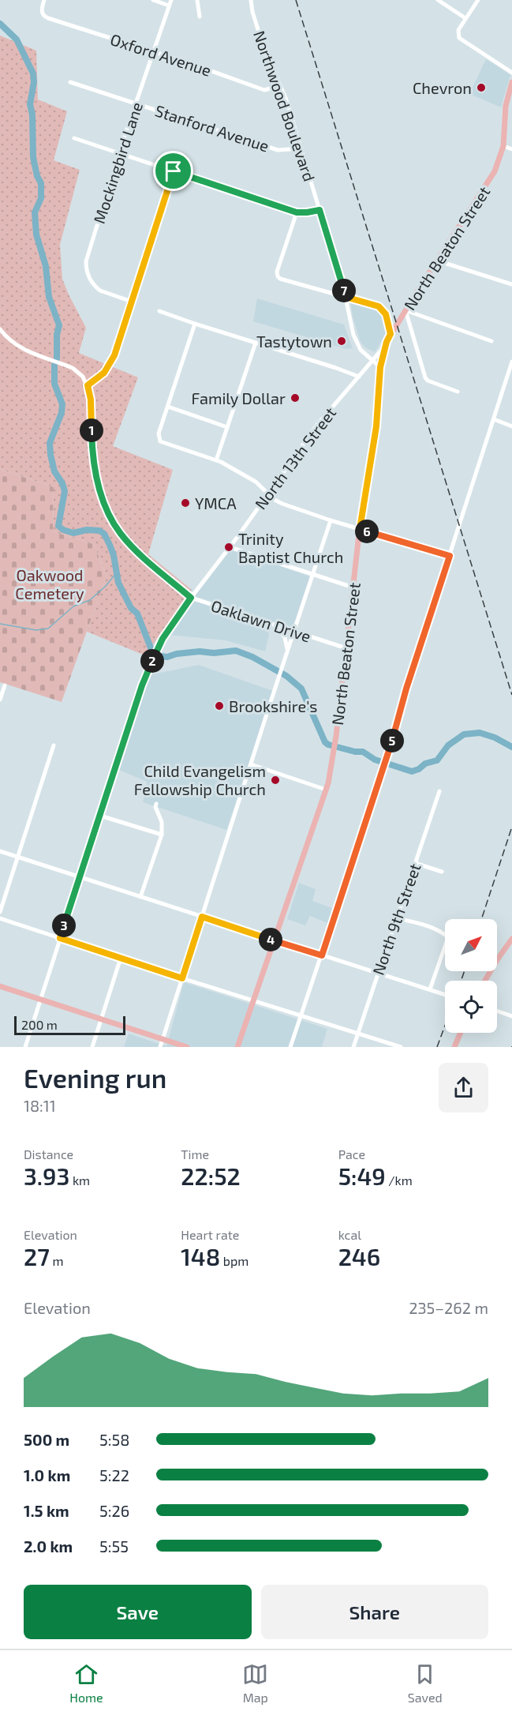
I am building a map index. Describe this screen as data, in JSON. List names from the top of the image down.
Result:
{
  "streets": {
    "main road": ["North Beaton Street"],
    "street": [
      "Oxford Avenue",
      "Northwood Boulevard",
      "Stanford Avenue",
      "Mockingbird Lane",
      "North 13th Street",
      "Oaklawn Drive",
      "North 9th Street"
    ]
  },
  "crossings": [
    ["Oxford Avenue", "Northwood Boulevard"],
    ["Oxford Avenue", "Mockingbird Lane"],
    ["Northwood Boulevard", "Stanford Avenue"],
    ["Northwood Boulevard", "North Beaton Street"],
    ["Northwood Boulevard", "North 13th Street"],
    ["Stanford Avenue", "Mockingbird Lane"],
    ["North Beaton Street", "North 13th Street"],
    ["North Beaton Street", "Oaklawn Drive"],
    ["North 13th Street", "Oaklawn Drive"]
  ],
  "parks": ["Oakwood Cemetery"],
  "places": [
    "Chevron",
    "Tastytown",
    "Family Dollar",
    "YMCA",
    "Trinity Baptist Church",
    "Brookshire's",
    "Child Evangelism Fellowship Church"
  ],
  "scale_bar": "200 m",
  "north": "top right",
  "page": {
    "pins": [
      "7",
      "1",
      "6",
      "2",
      "5",
      "3",
      "4"
    ],
    "scale": "200 m",
    "heading": ["Evening run", "18:11"],
    "stats": [
      ["Distance", "3.93 km"],
      ["Time", "22:52"],
      ["Pace", "5:49 /km"],
      ["Elevation", "27 m"],
      ["Heart rate", "148 bpm"],
      ["kcal", "246"]
    ],
    "chart": ["Elevation", "235–262 m"],
    "list": [
      {
        "name": "500 m",
        "note": "5:58"
      },
      {
        "name": "1.0 km",
        "note": "5:22"
      },
      {
        "name": "1.5 km",
        "note": "5:26"
      },
      {
        "name": "2.0 km",
        "note": "5:55"
      }
    ],
    "buttons": ["Save", "Share"],
    "tabs": ["Home", "Map", "Saved"]
  }
}
